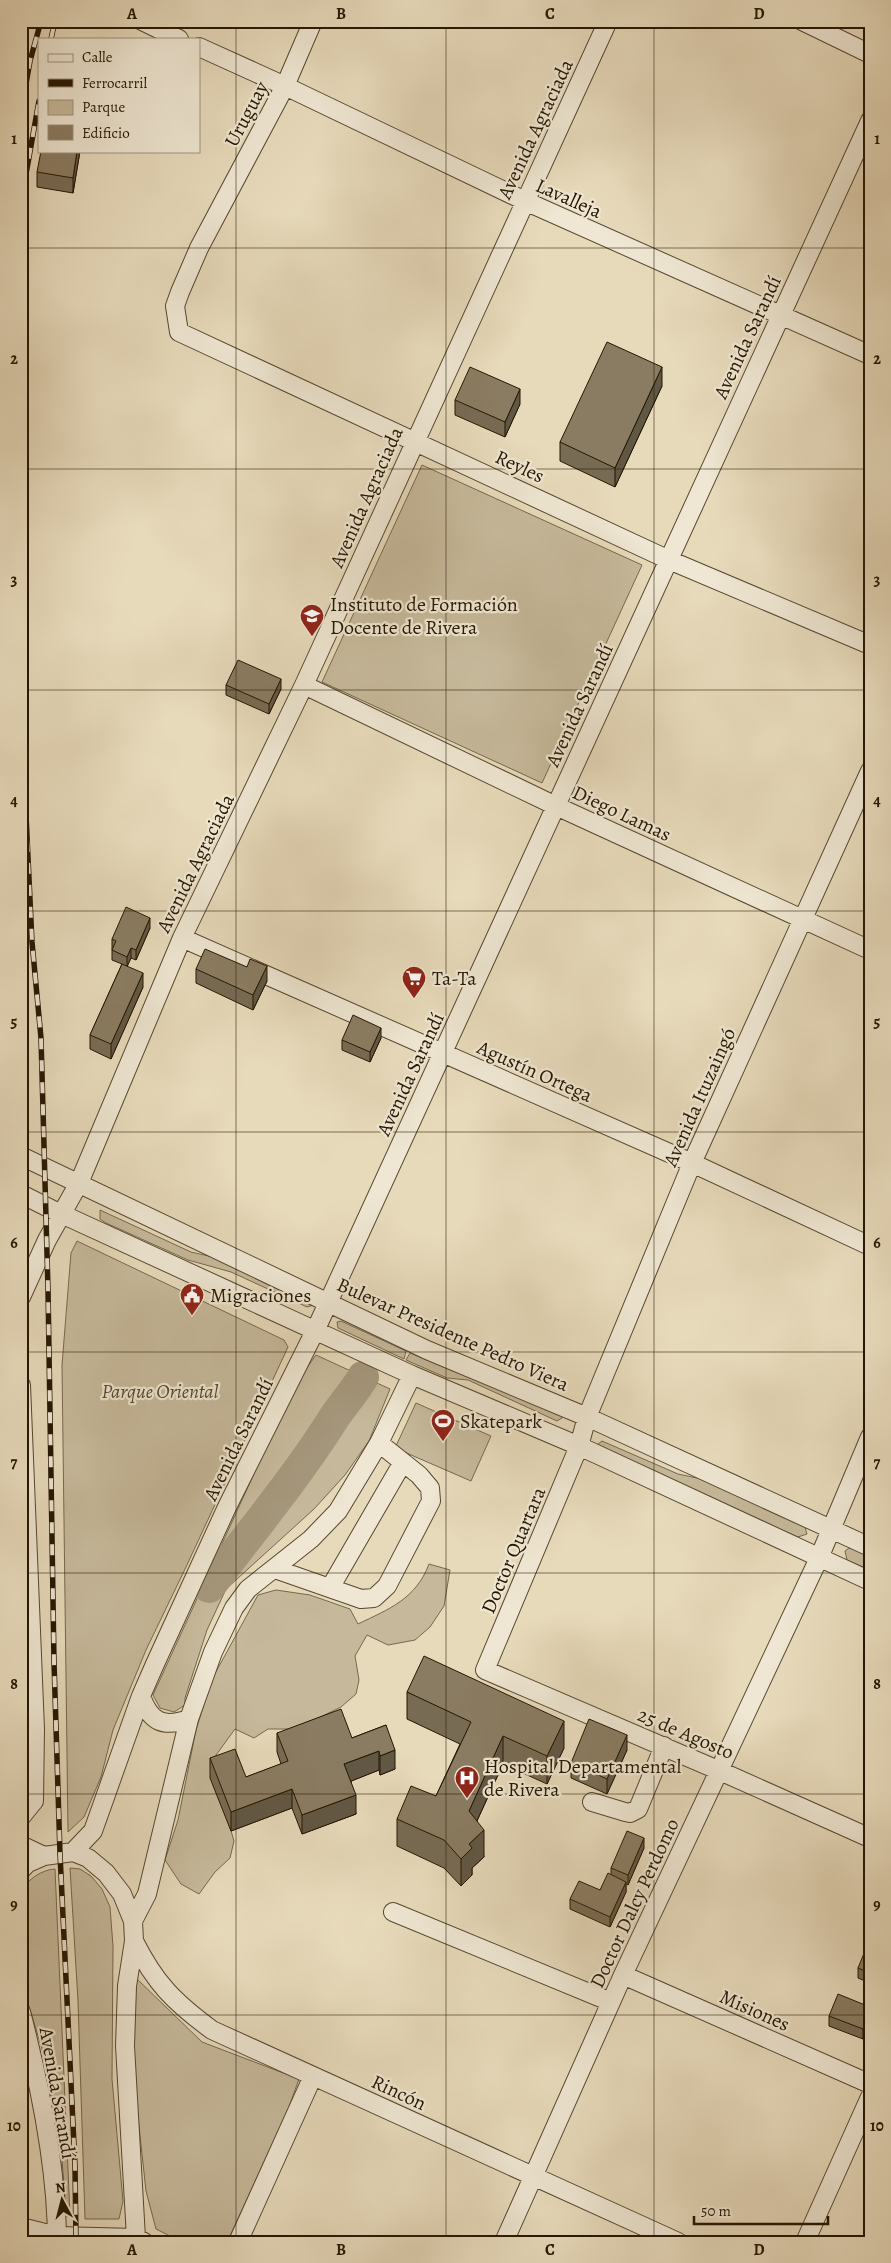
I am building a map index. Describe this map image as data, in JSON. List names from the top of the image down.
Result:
{
  "streets": {
    "street": [
      "Uruguay",
      "Avenida Agraciada",
      "Lavalleja",
      "Avenida Sarandí",
      "Reyles",
      "Diego Lamas",
      "Agustín Ortega",
      "Avenida Ituzaingó",
      "Bulevar Presidente Pedro Viera",
      "Doctor Quartara",
      "25 de Agosto",
      "Doctor Dalcy Perdomo",
      "Misiones",
      "Rincón"
    ]
  },
  "crossings": [
    ["Uruguay", "Lavalleja"],
    ["Uruguay", "Reyles"],
    ["Avenida Agraciada", "Lavalleja"],
    ["Avenida Agraciada", "Reyles"],
    ["Avenida Agraciada", "Diego Lamas"],
    ["Avenida Agraciada", "Agustín Ortega"],
    ["Avenida Agraciada", "Bulevar Presidente Pedro Viera"],
    ["Lavalleja", "Avenida Sarandí"],
    ["Avenida Sarandí", "Reyles"],
    ["Avenida Sarandí", "Diego Lamas"],
    ["Avenida Sarandí", "Agustín Ortega"],
    ["Avenida Sarandí", "Bulevar Presidente Pedro Viera"],
    ["Diego Lamas", "Avenida Ituzaingó"],
    ["Agustín Ortega", "Avenida Ituzaingó"],
    ["Avenida Ituzaingó", "Bulevar Presidente Pedro Viera"],
    ["Avenida Ituzaingó", "Doctor Quartara"],
    ["Bulevar Presidente Pedro Viera", "Doctor Dalcy Perdomo"],
    ["Doctor Quartara", "25 de Agosto"],
    ["25 de Agosto", "Doctor Dalcy Perdomo"],
    ["Doctor Dalcy Perdomo", "Misiones"],
    ["Doctor Dalcy Perdomo", "Rincón"]
  ],
  "parks": ["Parque Oriental"],
  "places": {
    "school or university": ["Instituto de Formación Docente de Rivera"],
    "supermarket": ["Ta-Ta"],
    "public building": ["Migraciones"],
    "sports": ["Skatepark"],
    "hospital": ["Hospital Departamental de Rivera"]
  },
  "legend": [
    "Calle",
    "Ferrocarril",
    "Parque",
    "Edificio"
  ],
  "scale_bar": "50 m",
  "north": "top",
  "grid": {
    "columns": [
      "A",
      "B",
      "C",
      "D"
    ],
    "rows": [
      "1",
      "2",
      "3",
      "4",
      "5",
      "6",
      "7",
      "8",
      "9",
      "10"
    ]
  }
}
